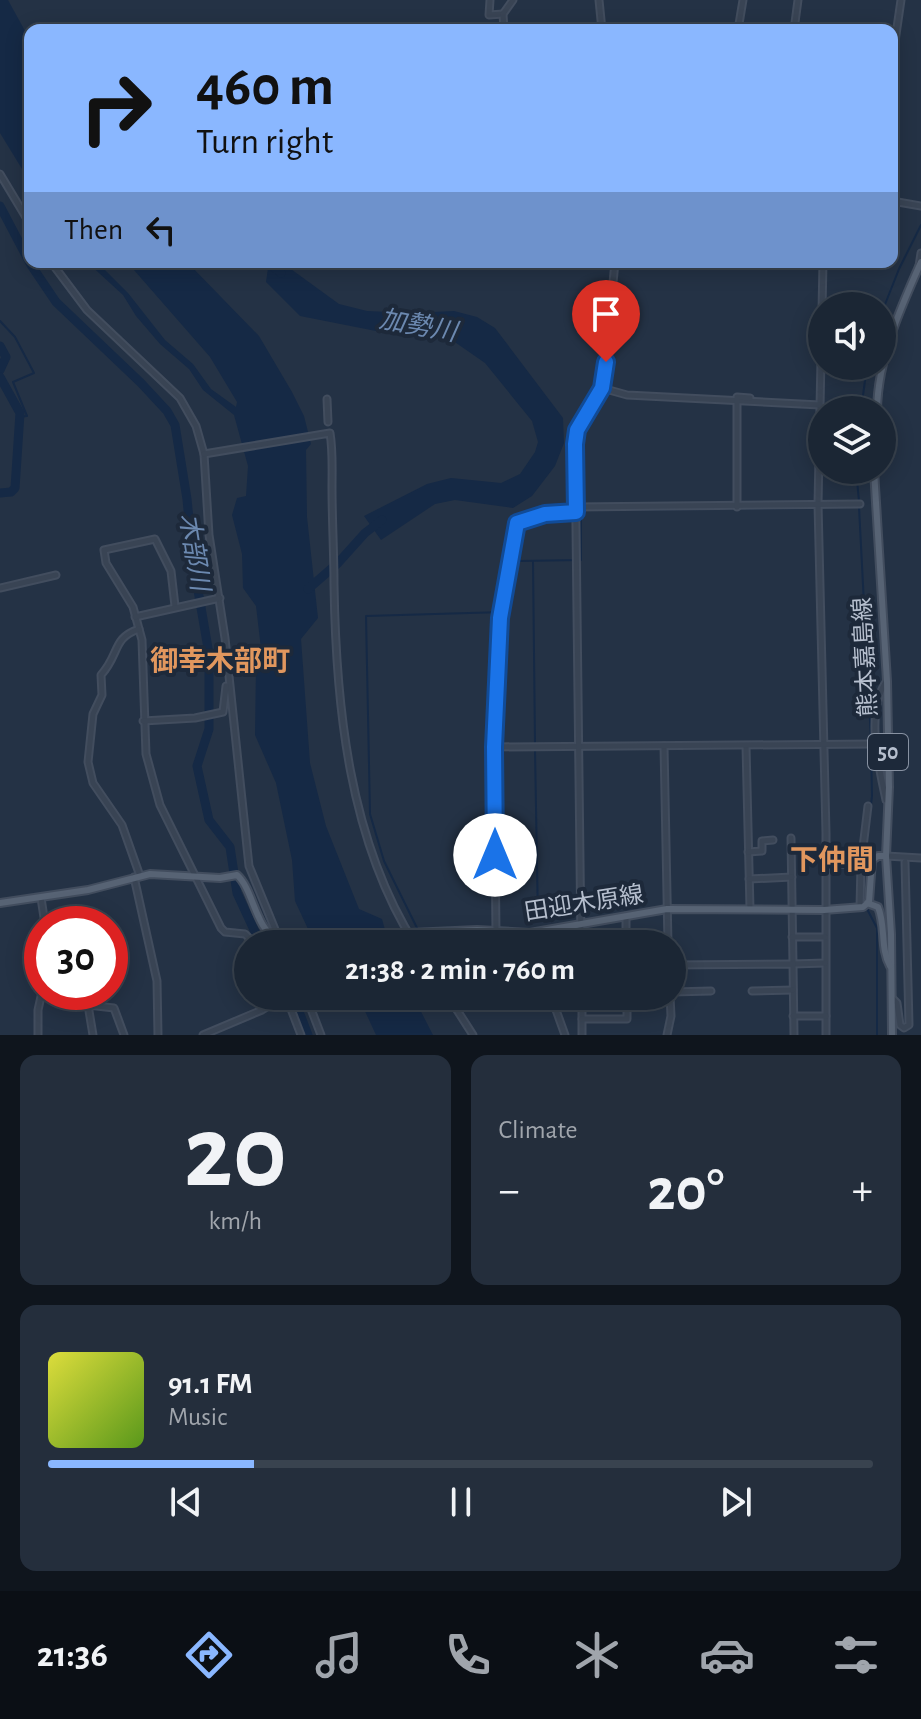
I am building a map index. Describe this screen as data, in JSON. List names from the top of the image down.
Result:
{
  "streets": {
    "main road": ["熊本嘉島線", "50", "田迎木原線"]
  },
  "districts": ["御幸木部町", "下仲間"],
  "water": ["加勢川", "木部川"],
  "page": {
    "turn": ["460 m", "Turn right"],
    "then": "Then",
    "limit": "30",
    "trip": "21:38 · 2 min · 760 m",
    "tile": [
      ["20", "km/h"],
      "Climate"
    ],
    "heat": ["−", "20°", "+"],
    "song": ["91.1 FM", "Music"],
    "tabs": "21:36"
  }
}
